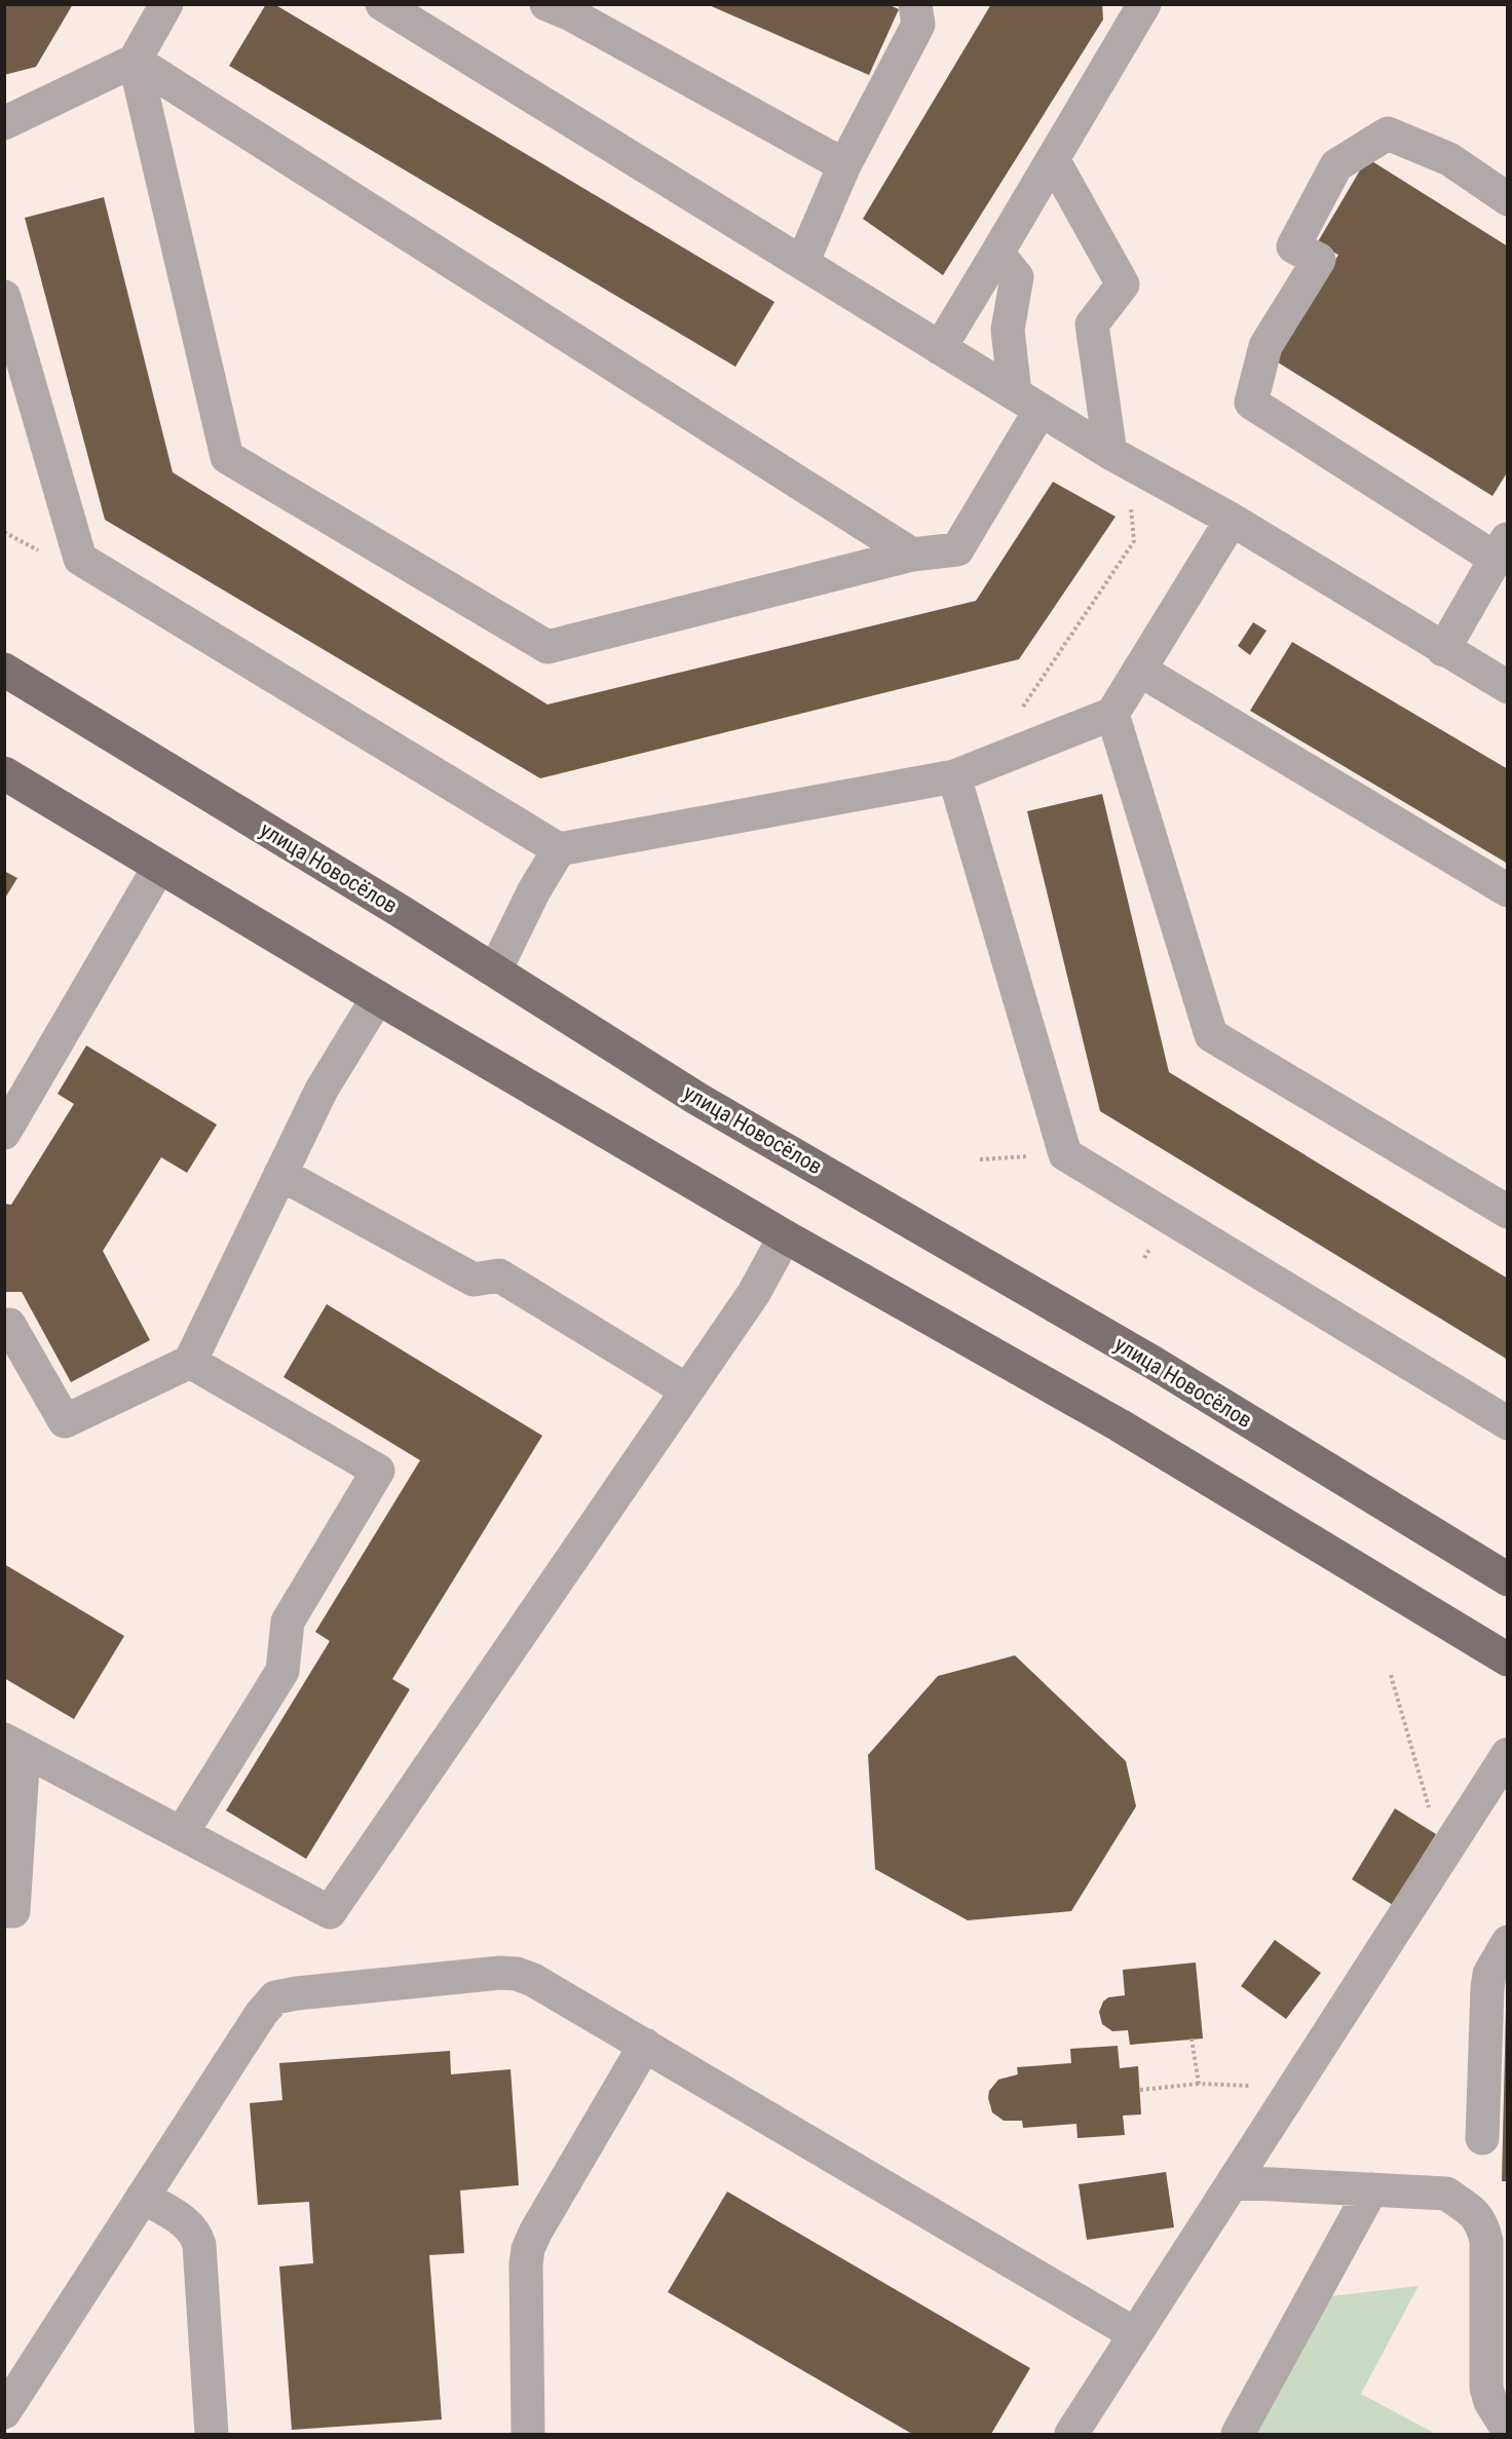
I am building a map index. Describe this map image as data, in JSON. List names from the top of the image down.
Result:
{
  "streets": {
    "main road": ["улица Новосёлов"]
  }
}
